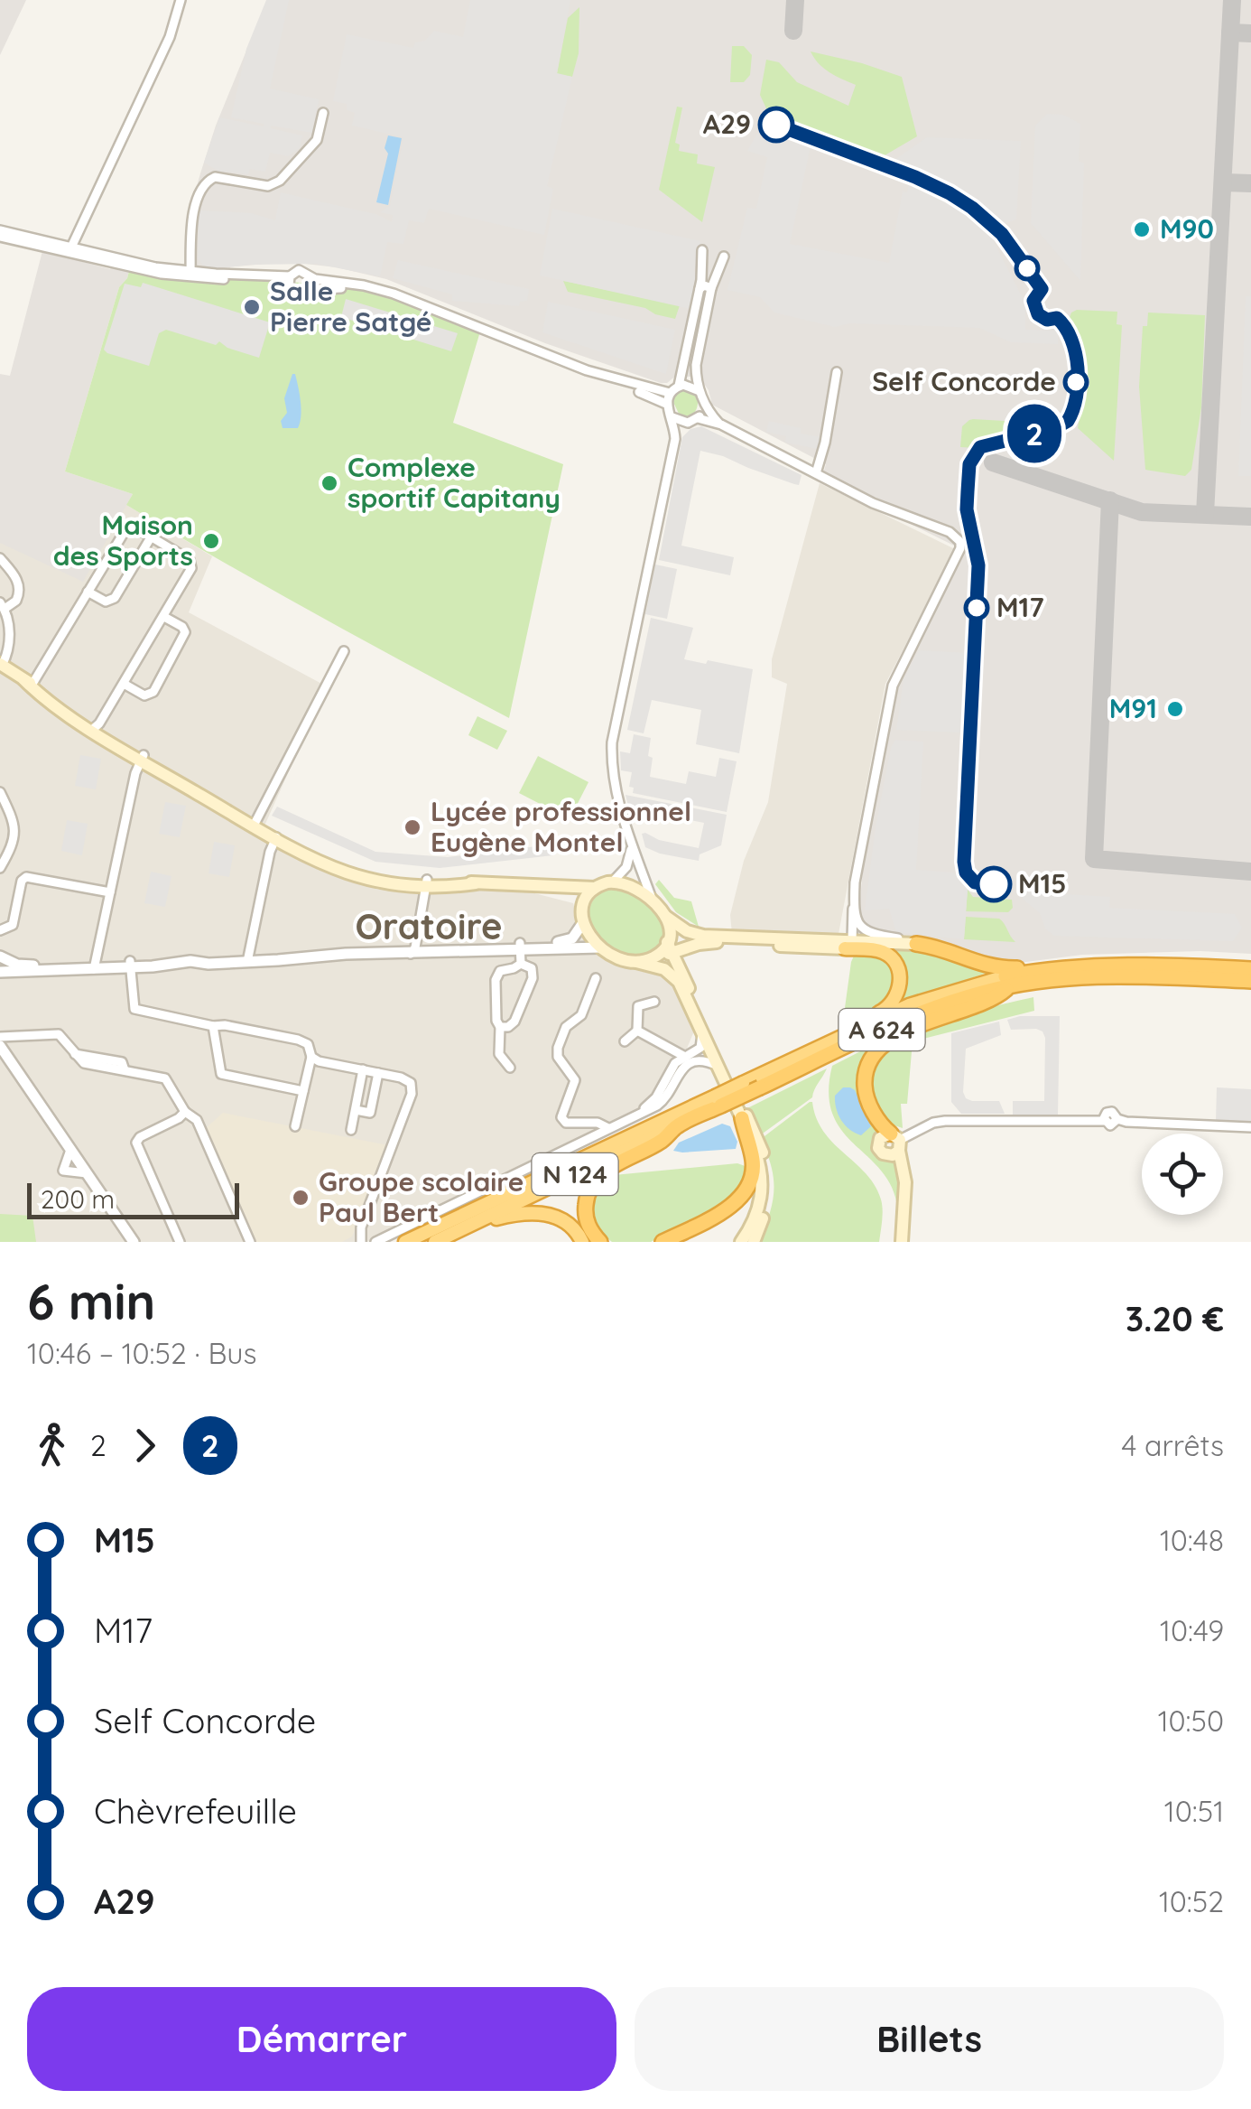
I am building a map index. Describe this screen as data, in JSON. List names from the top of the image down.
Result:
{
  "streets": {
    "highway": ["A 624", "N 124"]
  },
  "crossings": [
    ["A 624", "N 124"]
  ],
  "districts": ["Oratoire"],
  "places": [
    "A29",
    "M90",
    "Salle Pierre Satgé",
    "Self Concorde",
    "Complexe sportif Capitany",
    "Maison des Sports",
    "M17",
    "M91",
    "Lycée professionnel Eugène Montel",
    "M15",
    "Groupe scolaire Paul Bert"
  ],
  "lines": ["bus line 2"],
  "scale_bar": "200 m",
  "page": {
    "on_map": "2",
    "scale": "200 m",
    "heading": ["6 min", "10:46 – 10:52 · Bus", "3.20 €"],
    "legs": ["2", "2", "4 arrêts"],
    "list": [
      {
        "name": "M15",
        "value": "10:48"
      },
      {
        "name": "M17",
        "value": "10:49"
      },
      {
        "name": "Self Concorde",
        "value": "10:50"
      },
      {
        "name": "Chèvrefeuille",
        "value": "10:51"
      },
      {
        "name": "A29",
        "value": "10:52"
      }
    ],
    "buttons": ["Démarrer", "Billets"]
  }
}
